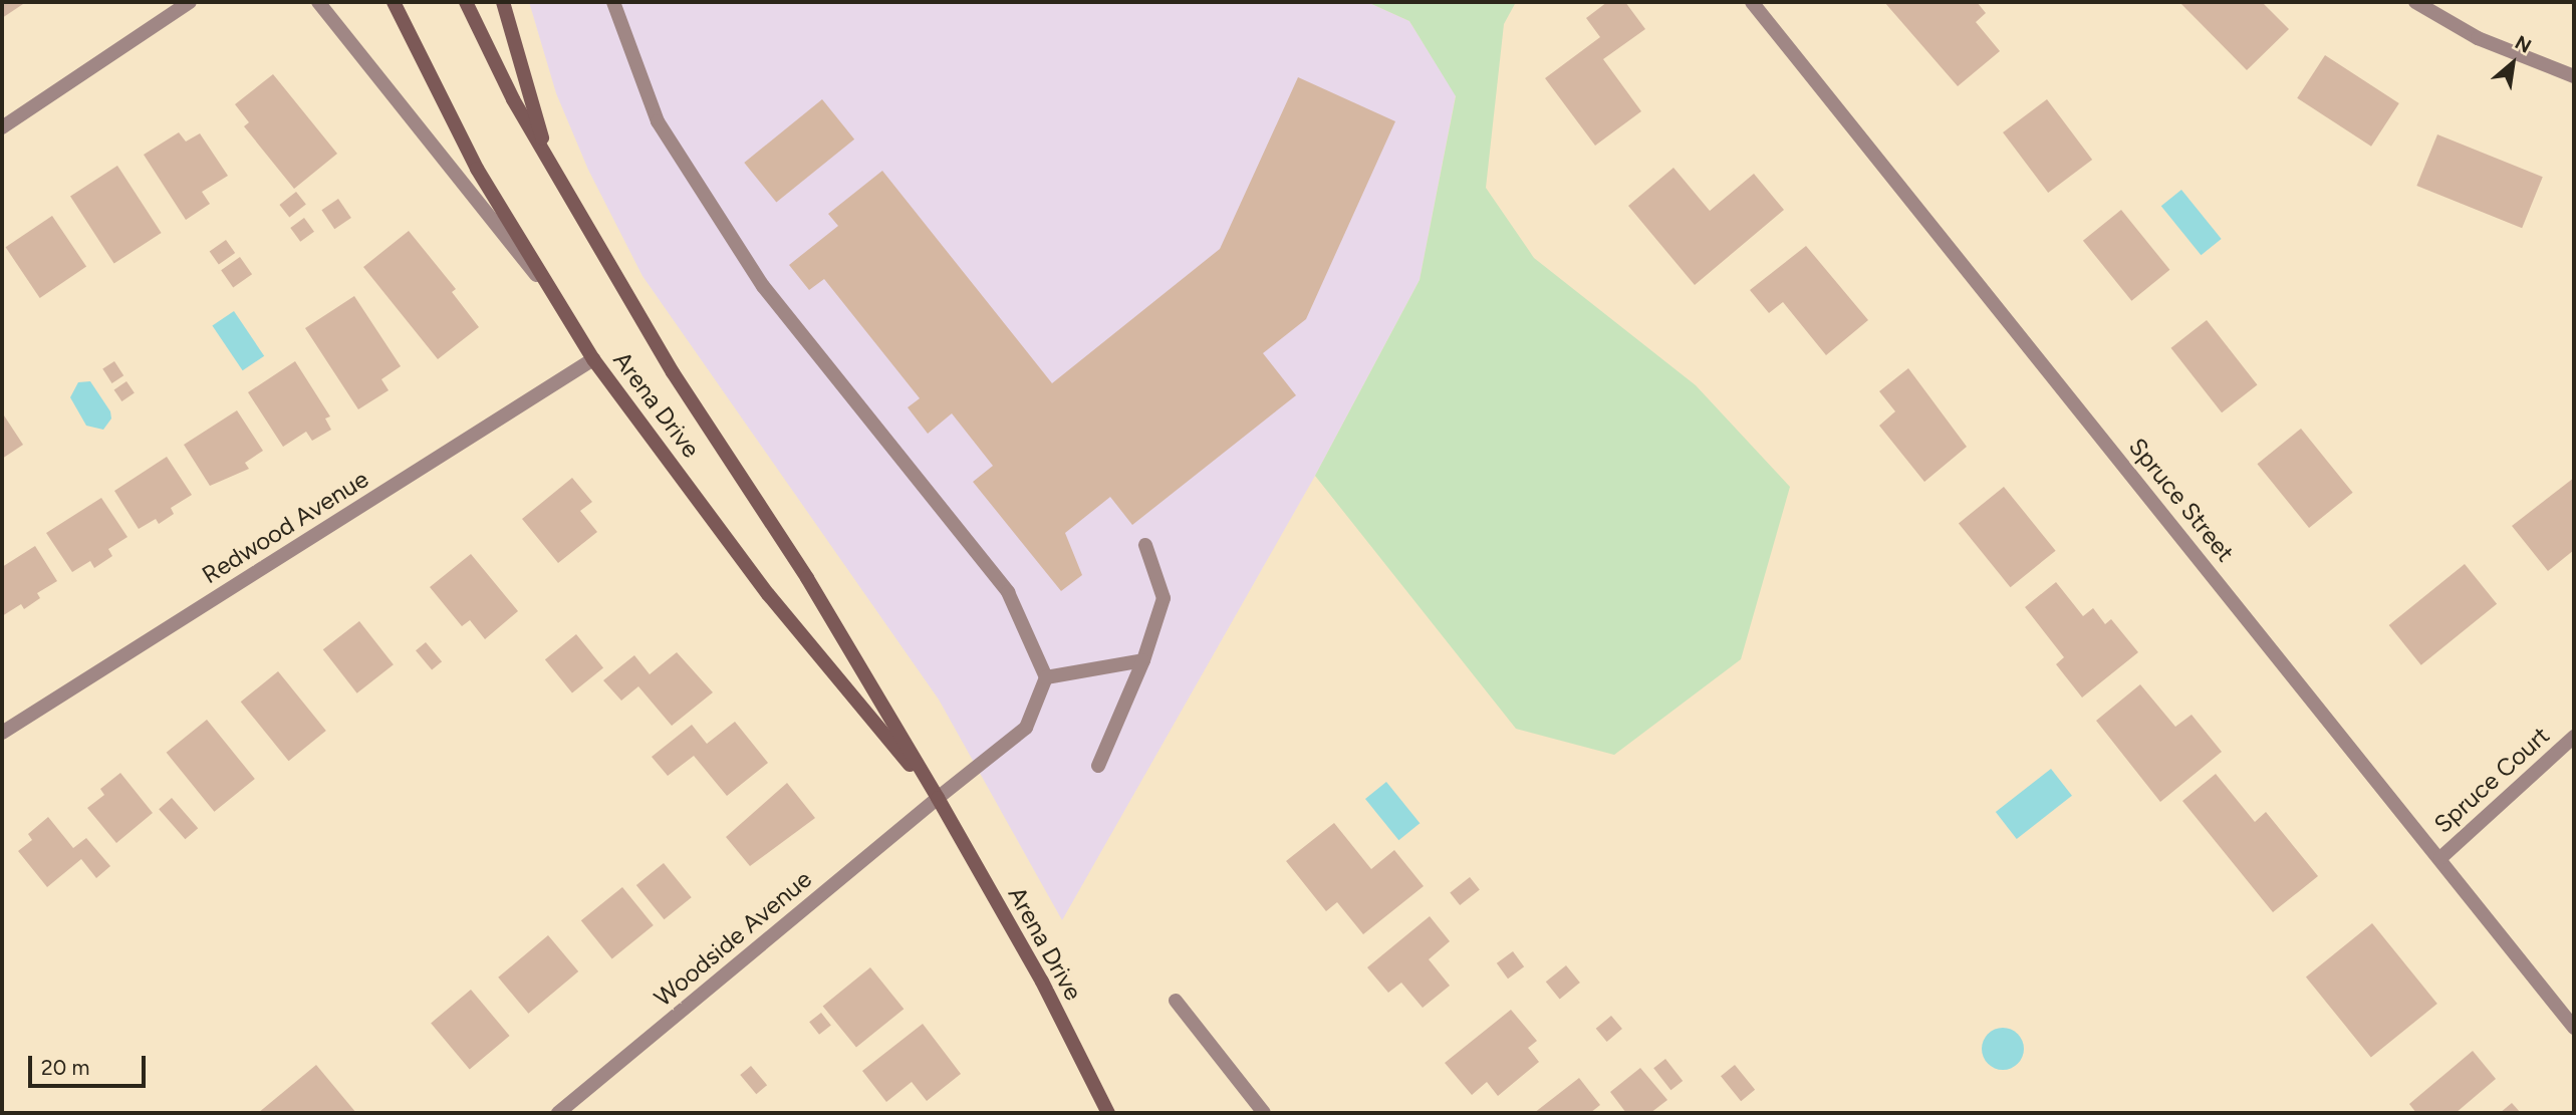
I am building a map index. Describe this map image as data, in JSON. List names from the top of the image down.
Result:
{
  "streets": {
    "main road": ["Arena Drive"],
    "street": [
      "Spruce Street",
      "Redwood Avenue",
      "Spruce Court",
      "Woodside Avenue"
    ]
  },
  "crossings": [
    ["Arena Drive", "Redwood Avenue"],
    ["Arena Drive", "Woodside Avenue"],
    ["Spruce Street", "Spruce Court"]
  ],
  "scale_bar": "20 m",
  "north": "top right"
}
